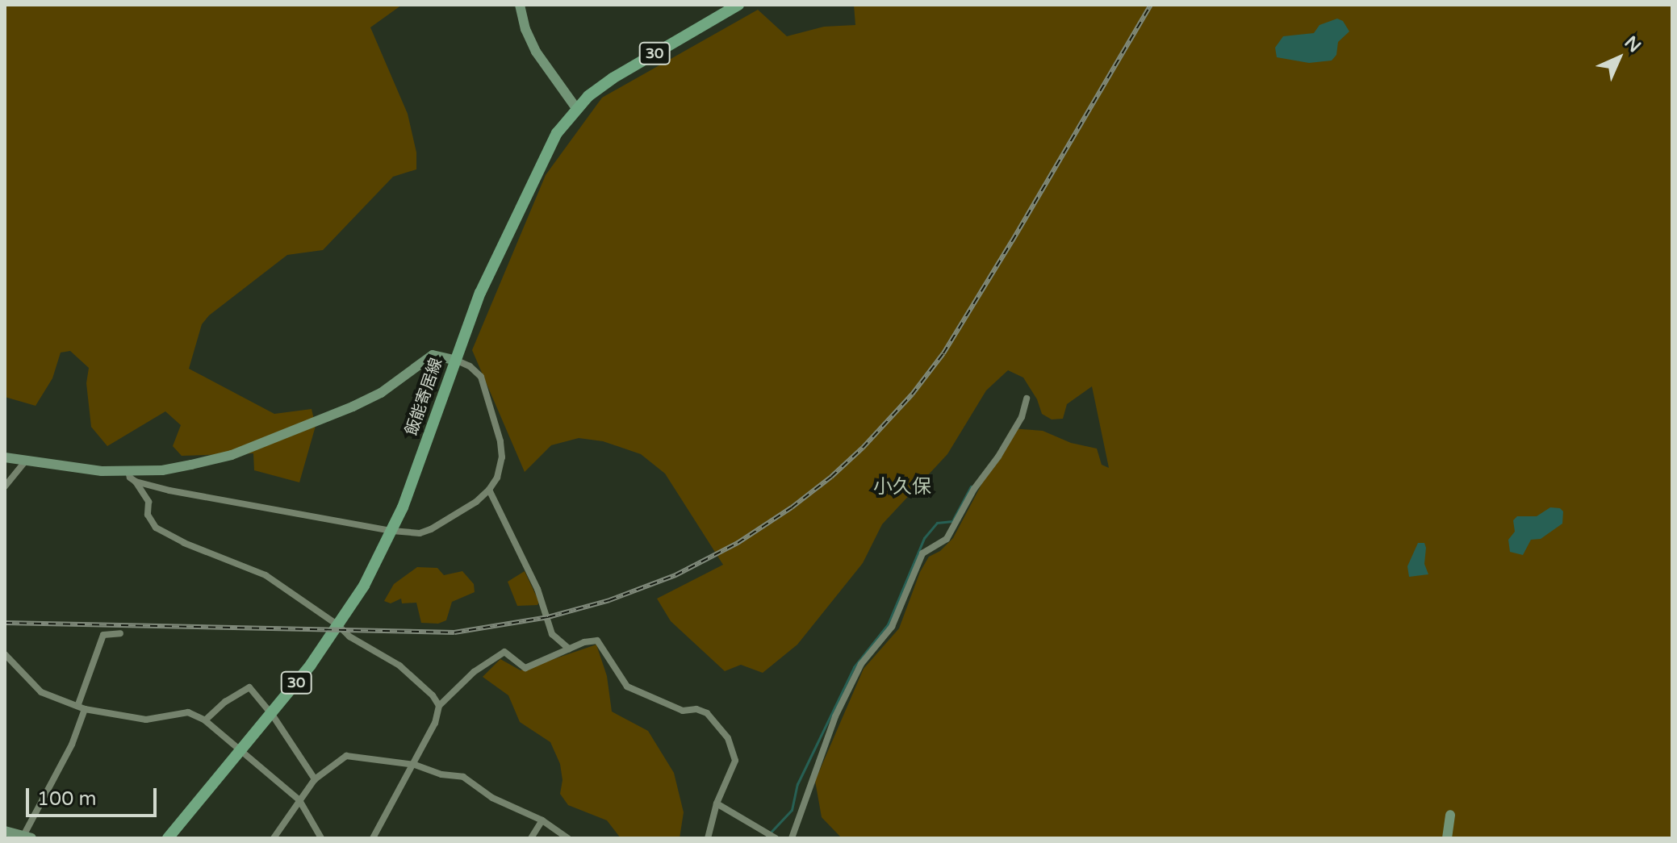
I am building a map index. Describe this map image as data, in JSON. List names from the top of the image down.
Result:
{
  "streets": {
    "main road": ["30", "飯能寄居線"]
  },
  "districts": ["小久保"],
  "scale_bar": "100 m",
  "north": "top right"
}
